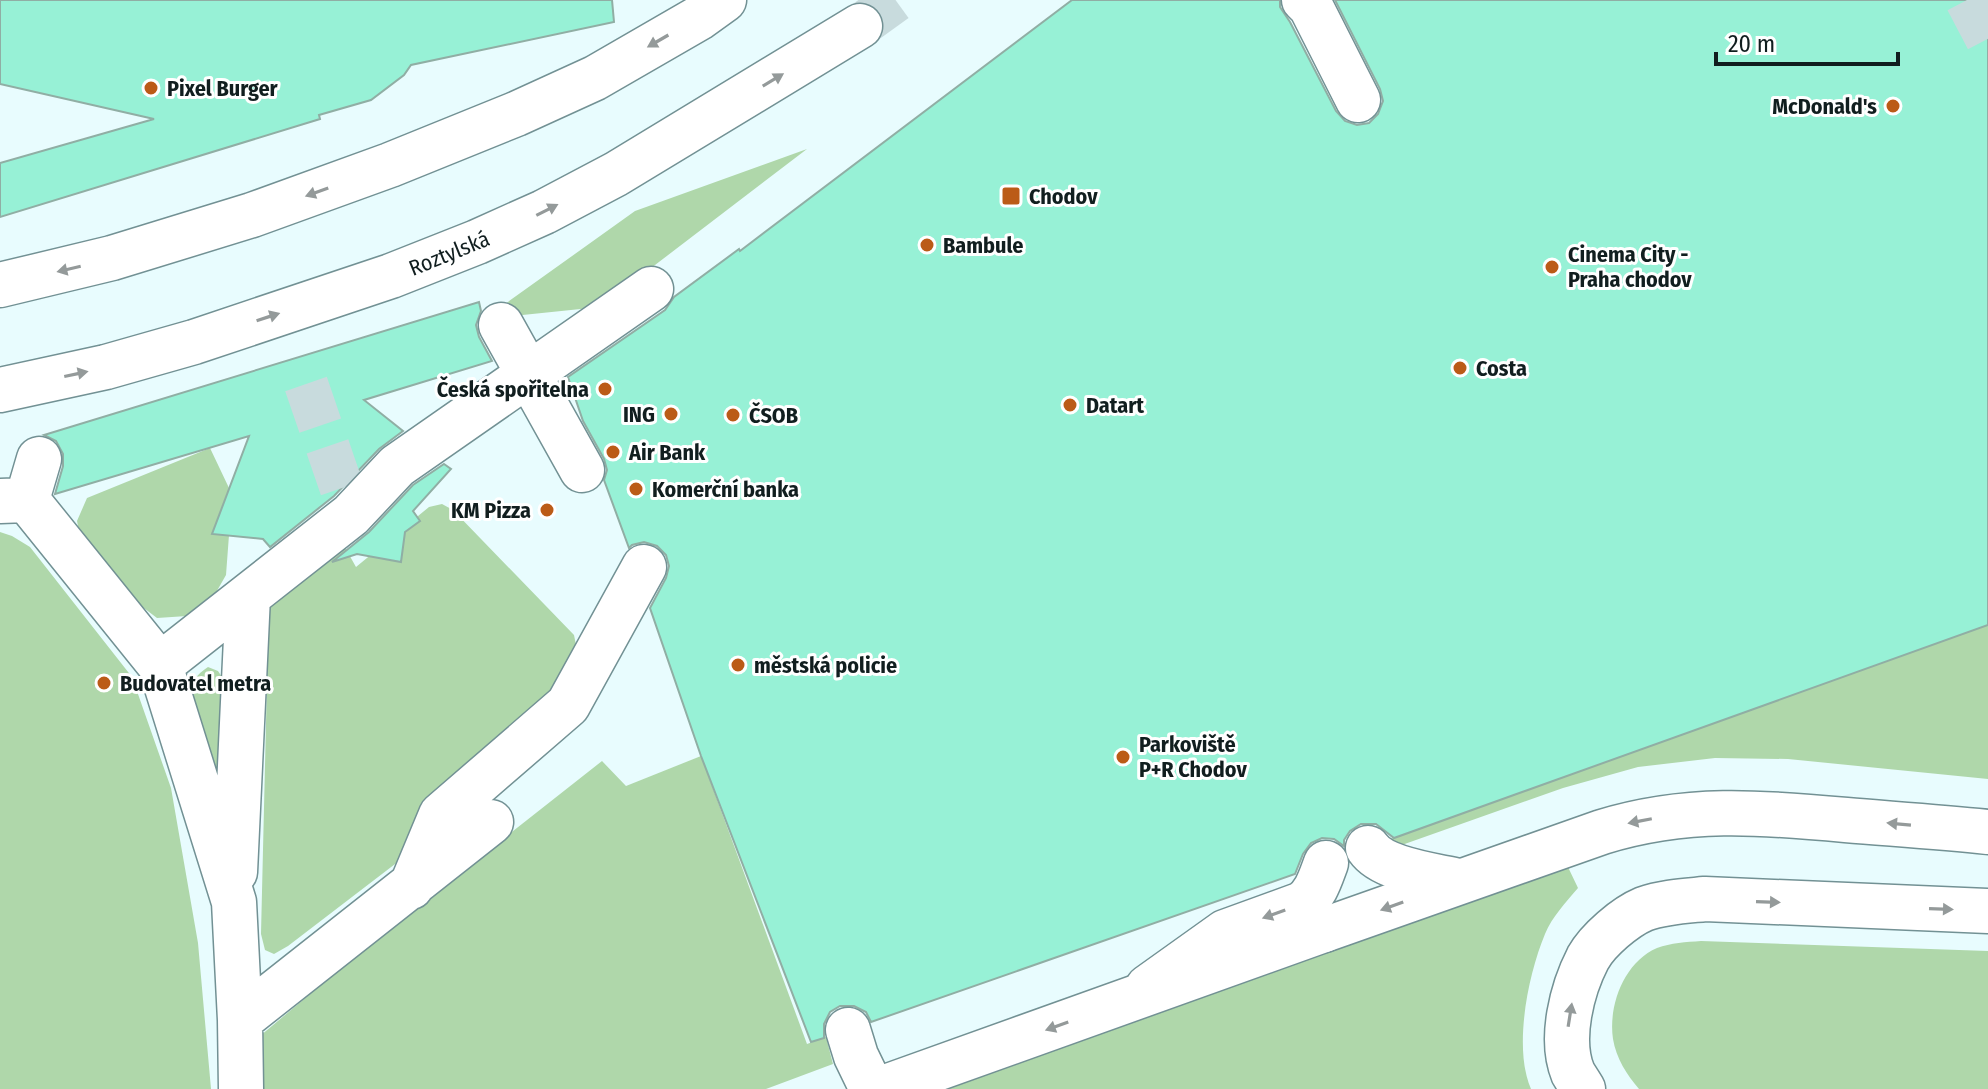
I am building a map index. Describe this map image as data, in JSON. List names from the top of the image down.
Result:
{
  "streets": {
    "main road": ["Roztylská"]
  },
  "places": {
    "other": [
      "Pixel Burger",
      "McDonald's",
      "Bambule",
      "Cinema City - Praha chodov",
      "Costa",
      "Česká spořitelna",
      "Datart",
      "ING",
      "ČSOB",
      "Air Bank",
      "Komerční banka",
      "KM Pizza",
      "městská policie",
      "Budovatel metra",
      "Parkoviště P+R Chodov"
    ],
    "transit": ["Chodov"]
  },
  "scale_bar": "20 m"
}
